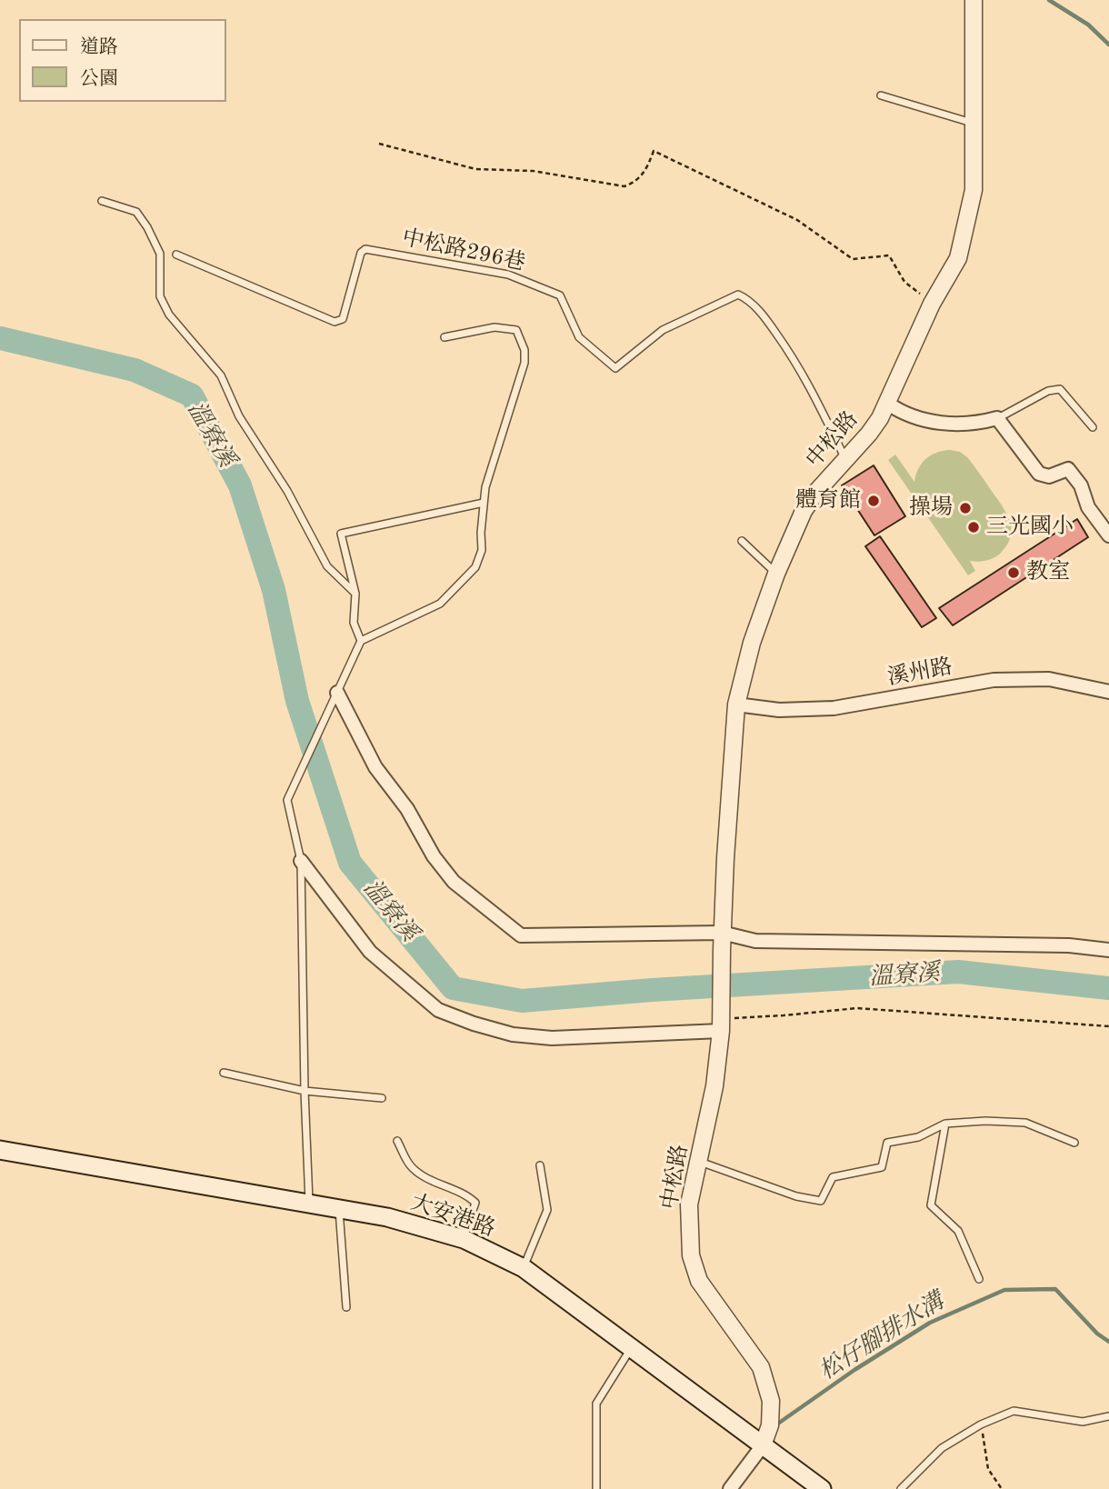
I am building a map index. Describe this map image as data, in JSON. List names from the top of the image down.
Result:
{
  "streets": {
    "main road": ["大安港路"],
    "street": ["中松路", "溪州路"],
    "lane": ["中松路296巷"]
  },
  "crossings": [
    ["中松路296巷", "中松路"],
    ["中松路", "溪州路"],
    ["中松路", "大安港路"]
  ],
  "water": ["溫寮溪", "松仔腳排水溝"],
  "places": [
    "體育館",
    "操場",
    "三光國小",
    "教室"
  ],
  "legend": ["道路", "公園"]
}
